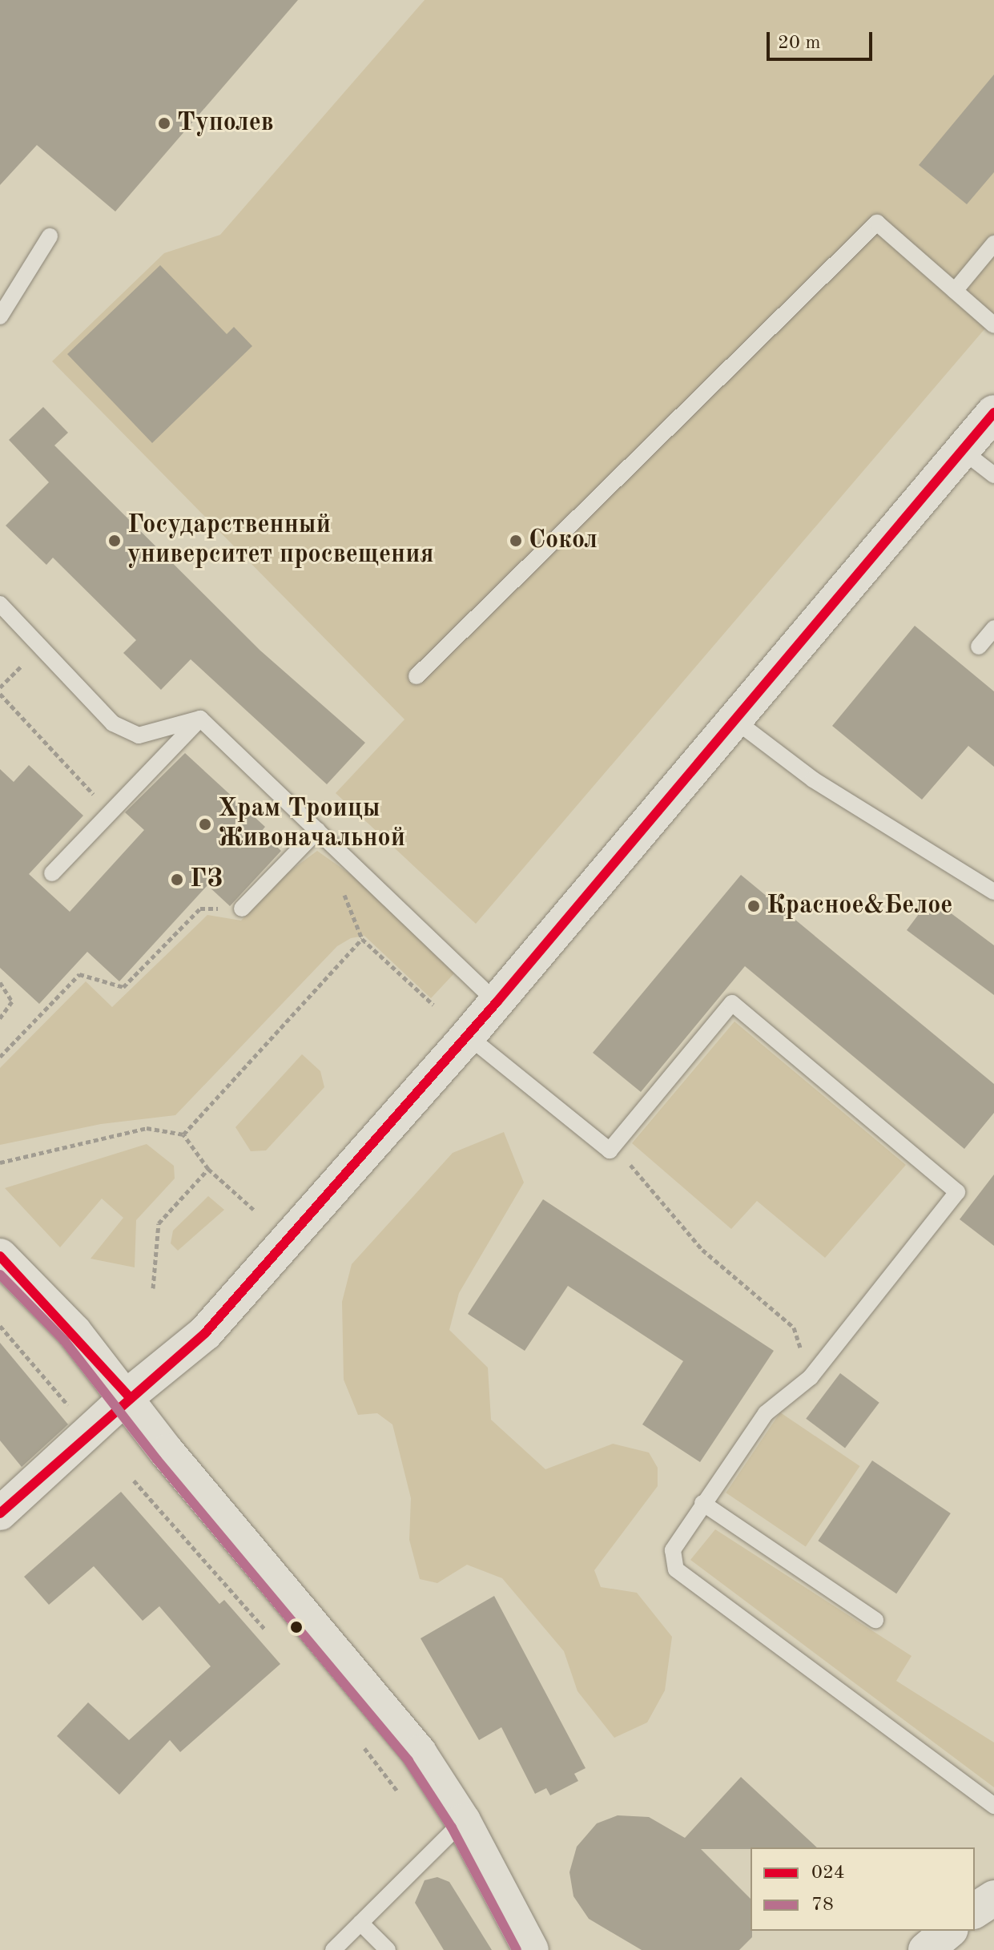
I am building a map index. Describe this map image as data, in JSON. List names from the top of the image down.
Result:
{
  "places": [
    "Туполев",
    "Государственный университет просвещения",
    "Сокол",
    "Храм Троицы Живоначальной",
    "ГЗ",
    "Красное&Белое"
  ],
  "lines": ["transit line 024", "transit line 78"],
  "legend": ["024", "78"],
  "scale_bar": "20 m"
}
